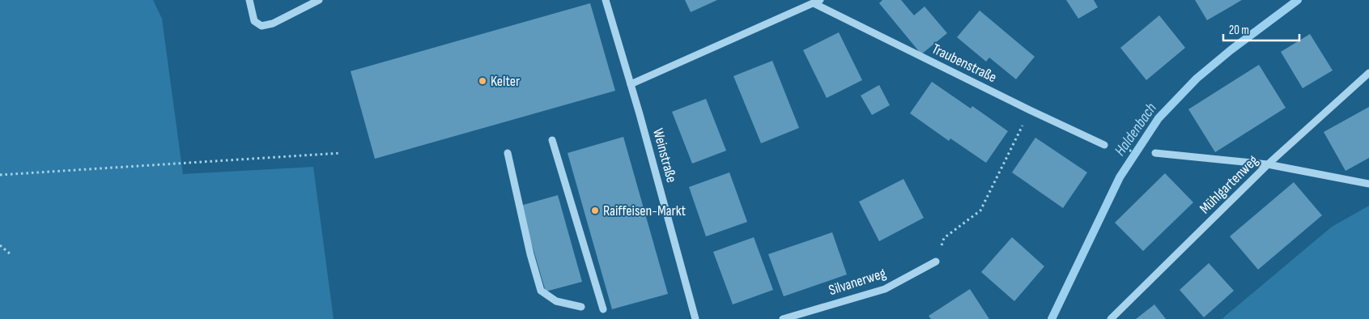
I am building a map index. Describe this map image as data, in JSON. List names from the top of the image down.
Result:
{
  "streets": {
    "street": [
      "Traubenstraße",
      "Weinstraße",
      "Mühlgartenweg",
      "Silvanerweg"
    ]
  },
  "crossings": [
    ["Traubenstraße", "Weinstraße"]
  ],
  "water": ["Haldenbach"],
  "places": ["Kelter", "Raiffeisen-Markt"],
  "scale_bar": "20 m"
}
